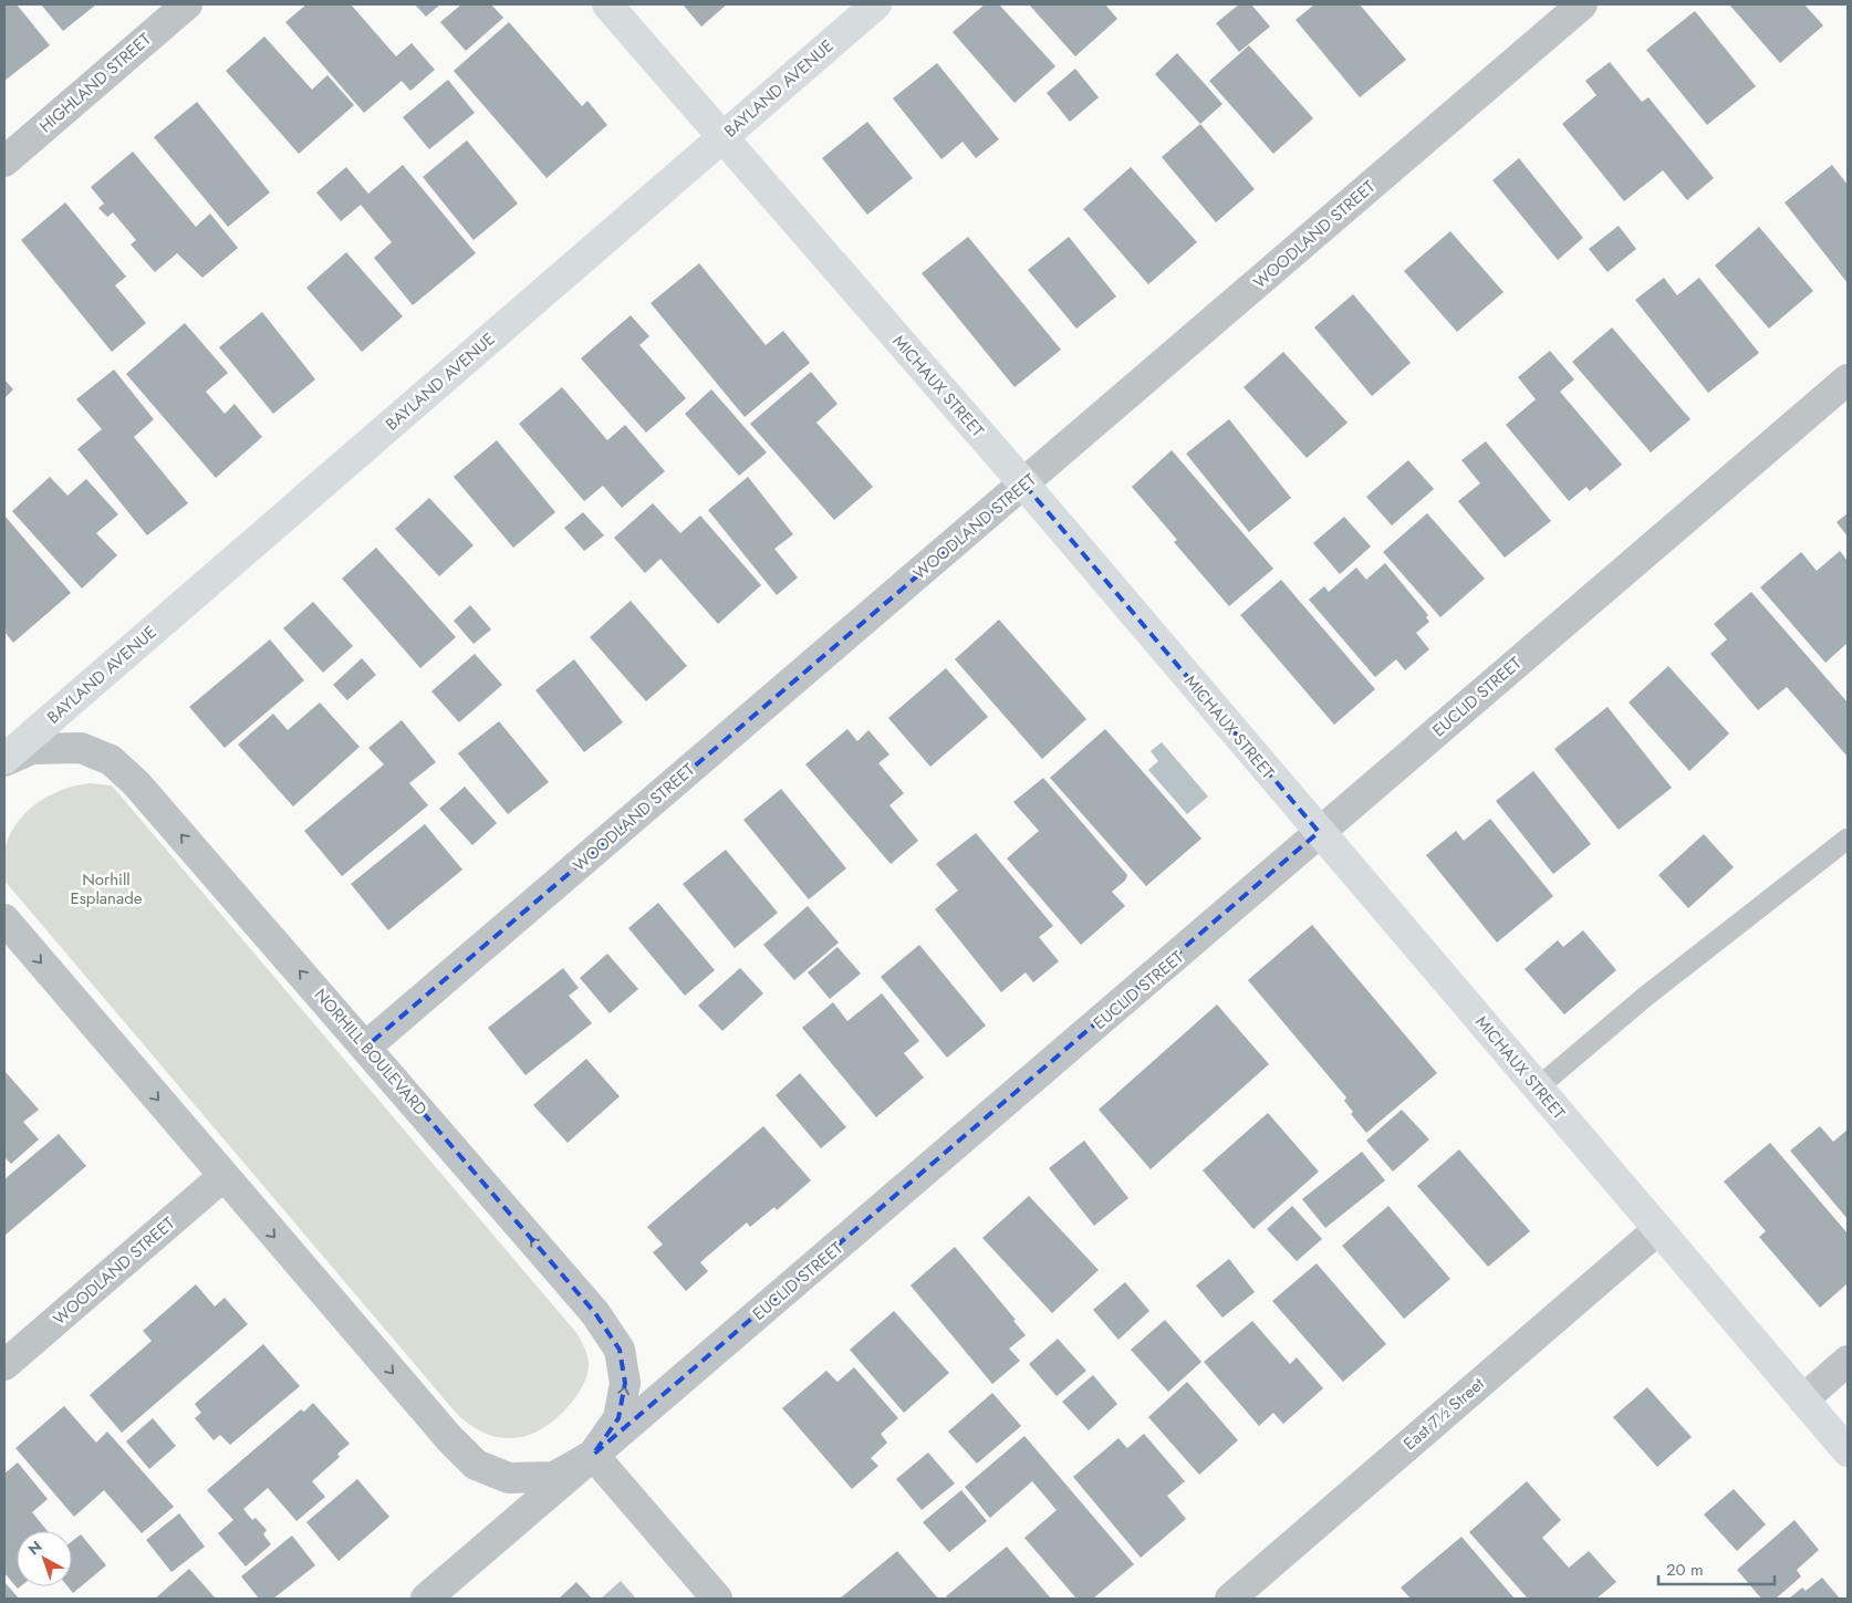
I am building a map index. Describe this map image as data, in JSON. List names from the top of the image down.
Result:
{
  "streets": {
    "street": [
      "HIGHLAND STREET",
      "BAYLAND AVENUE",
      "WOODLAND STREET",
      "MICHAUX STREET",
      "EUCLID STREET",
      "NORHILL BOULEVARD",
      "East 7½ Street"
    ]
  },
  "crossings": [
    ["BAYLAND AVENUE", "MICHAUX STREET"],
    ["BAYLAND AVENUE", "NORHILL BOULEVARD"],
    ["WOODLAND STREET", "MICHAUX STREET"],
    ["WOODLAND STREET", "NORHILL BOULEVARD"],
    ["MICHAUX STREET", "EUCLID STREET"],
    ["MICHAUX STREET", "East 7½ Street"],
    ["EUCLID STREET", "NORHILL BOULEVARD"]
  ],
  "parks": ["Norhill Esplanade"],
  "scale_bar": "20 m",
  "north": "top left"
}
